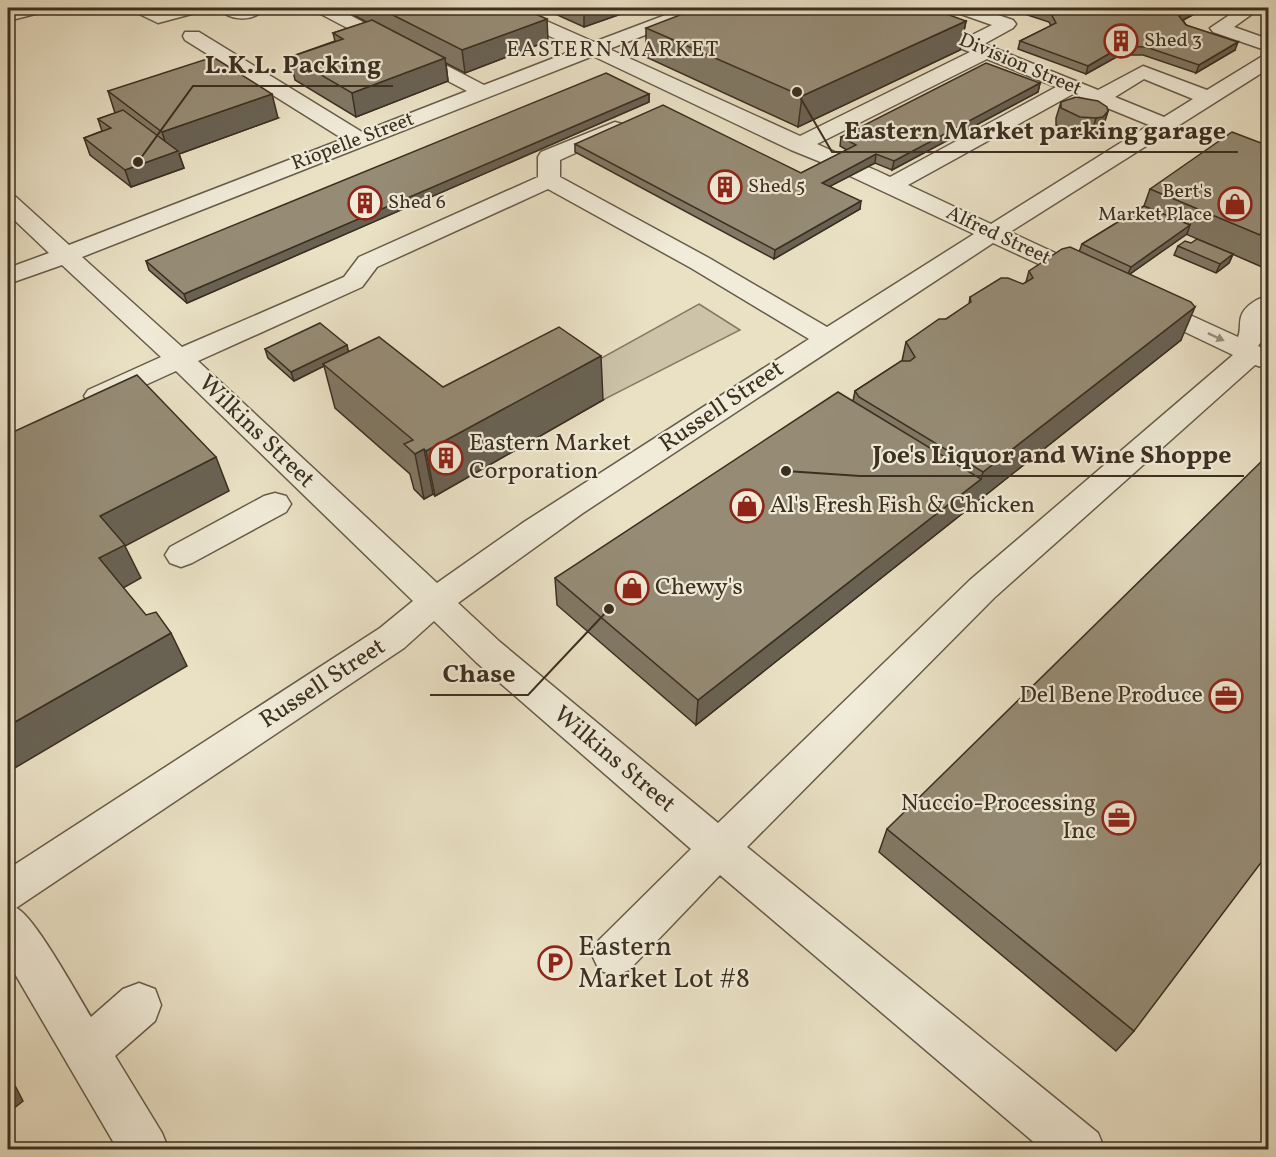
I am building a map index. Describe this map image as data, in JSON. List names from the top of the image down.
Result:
{
  "streets": {
    "street": [
      "Division Street",
      "Riopelle Street",
      "Alfred Street",
      "Russell Street",
      "Wilkins Street"
    ]
  },
  "crossings": [
    ["Division Street", "Russell Street"],
    ["Riopelle Street", "Alfred Street"],
    ["Riopelle Street", "Wilkins Street"],
    ["Alfred Street", "Russell Street"],
    ["Russell Street", "Wilkins Street"]
  ],
  "one_way": ["Alfred Street"],
  "districts": ["EASTERN MARKET"],
  "places": {
    "building": [
      "Shed 3",
      "Shed 5",
      "Shed 6",
      "Eastern Market Corporation"
    ],
    "other": [
      "Eastern Market parking garage",
      "L.K.L. Packing",
      "Joe's Liquor and Wine Shoppe",
      "Chase"
    ],
    "shop": ["Bert's Market Place", "Al's Fresh Fish & Chicken", "Chewy's"],
    "office": ["Del Bene Produce", "Nuccio-Processing Inc"],
    "parking": ["Eastern Market Lot #8"]
  }
}
